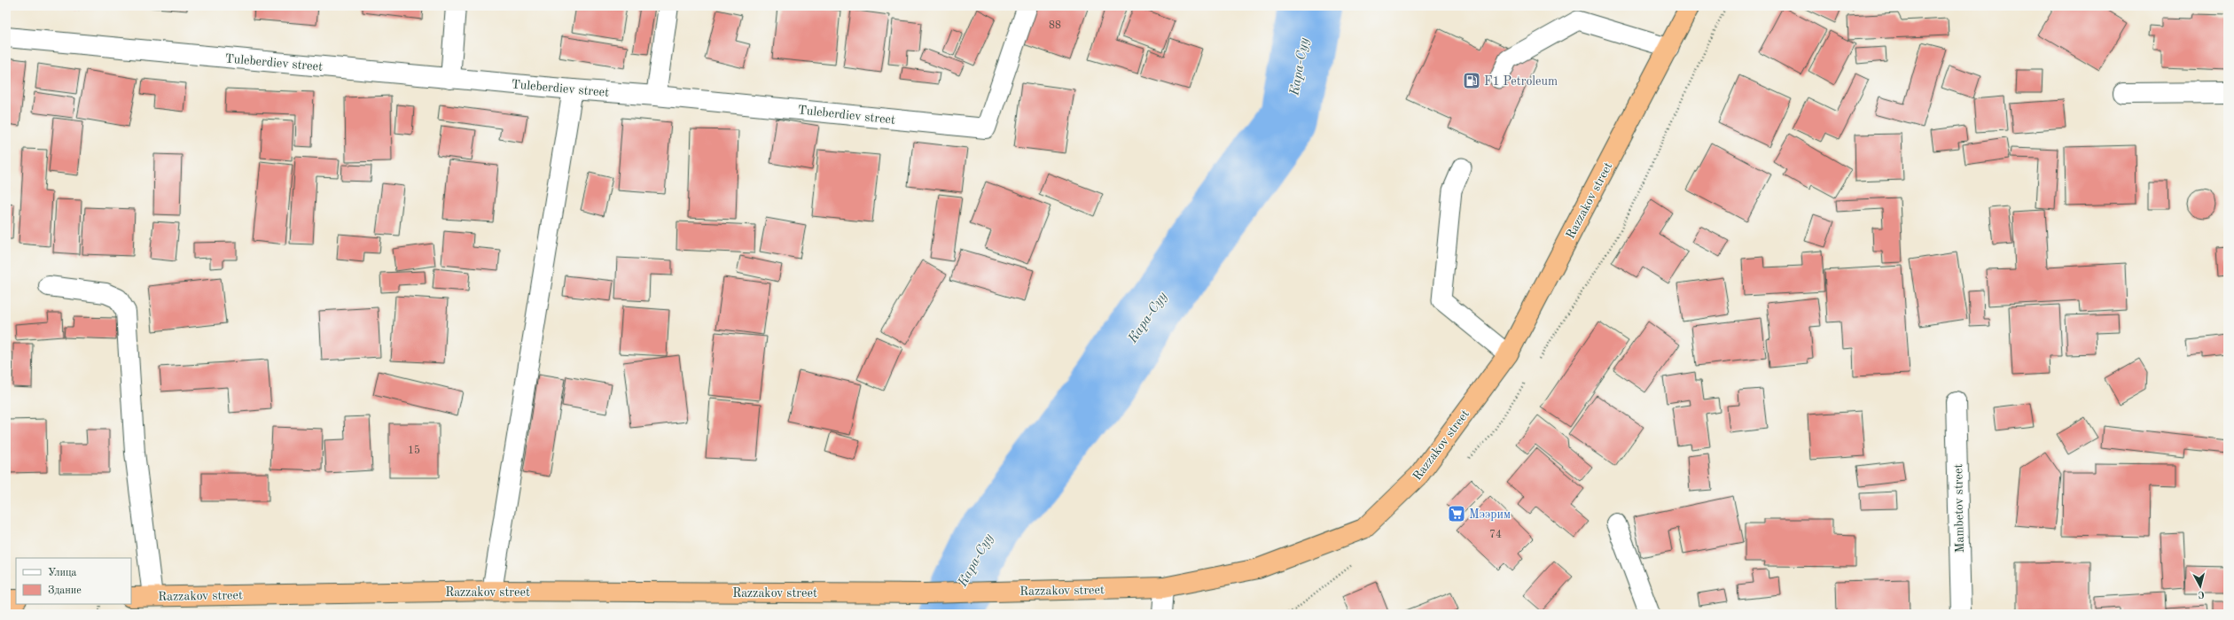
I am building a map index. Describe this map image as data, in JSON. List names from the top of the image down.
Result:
{
  "streets": {
    "highway": ["Razzakov street"],
    "street": ["Tuleberdiev street", "Mambetov street"]
  },
  "water": ["Кара-Суу"],
  "places": {
    "fuel station": ["F1 Petroleum"],
    "supermarket": ["Мээрим"]
  },
  "house_numbers": ["88", "15", "74"],
  "legend": ["Улица", "Здание"],
  "north": "bottom"
}
